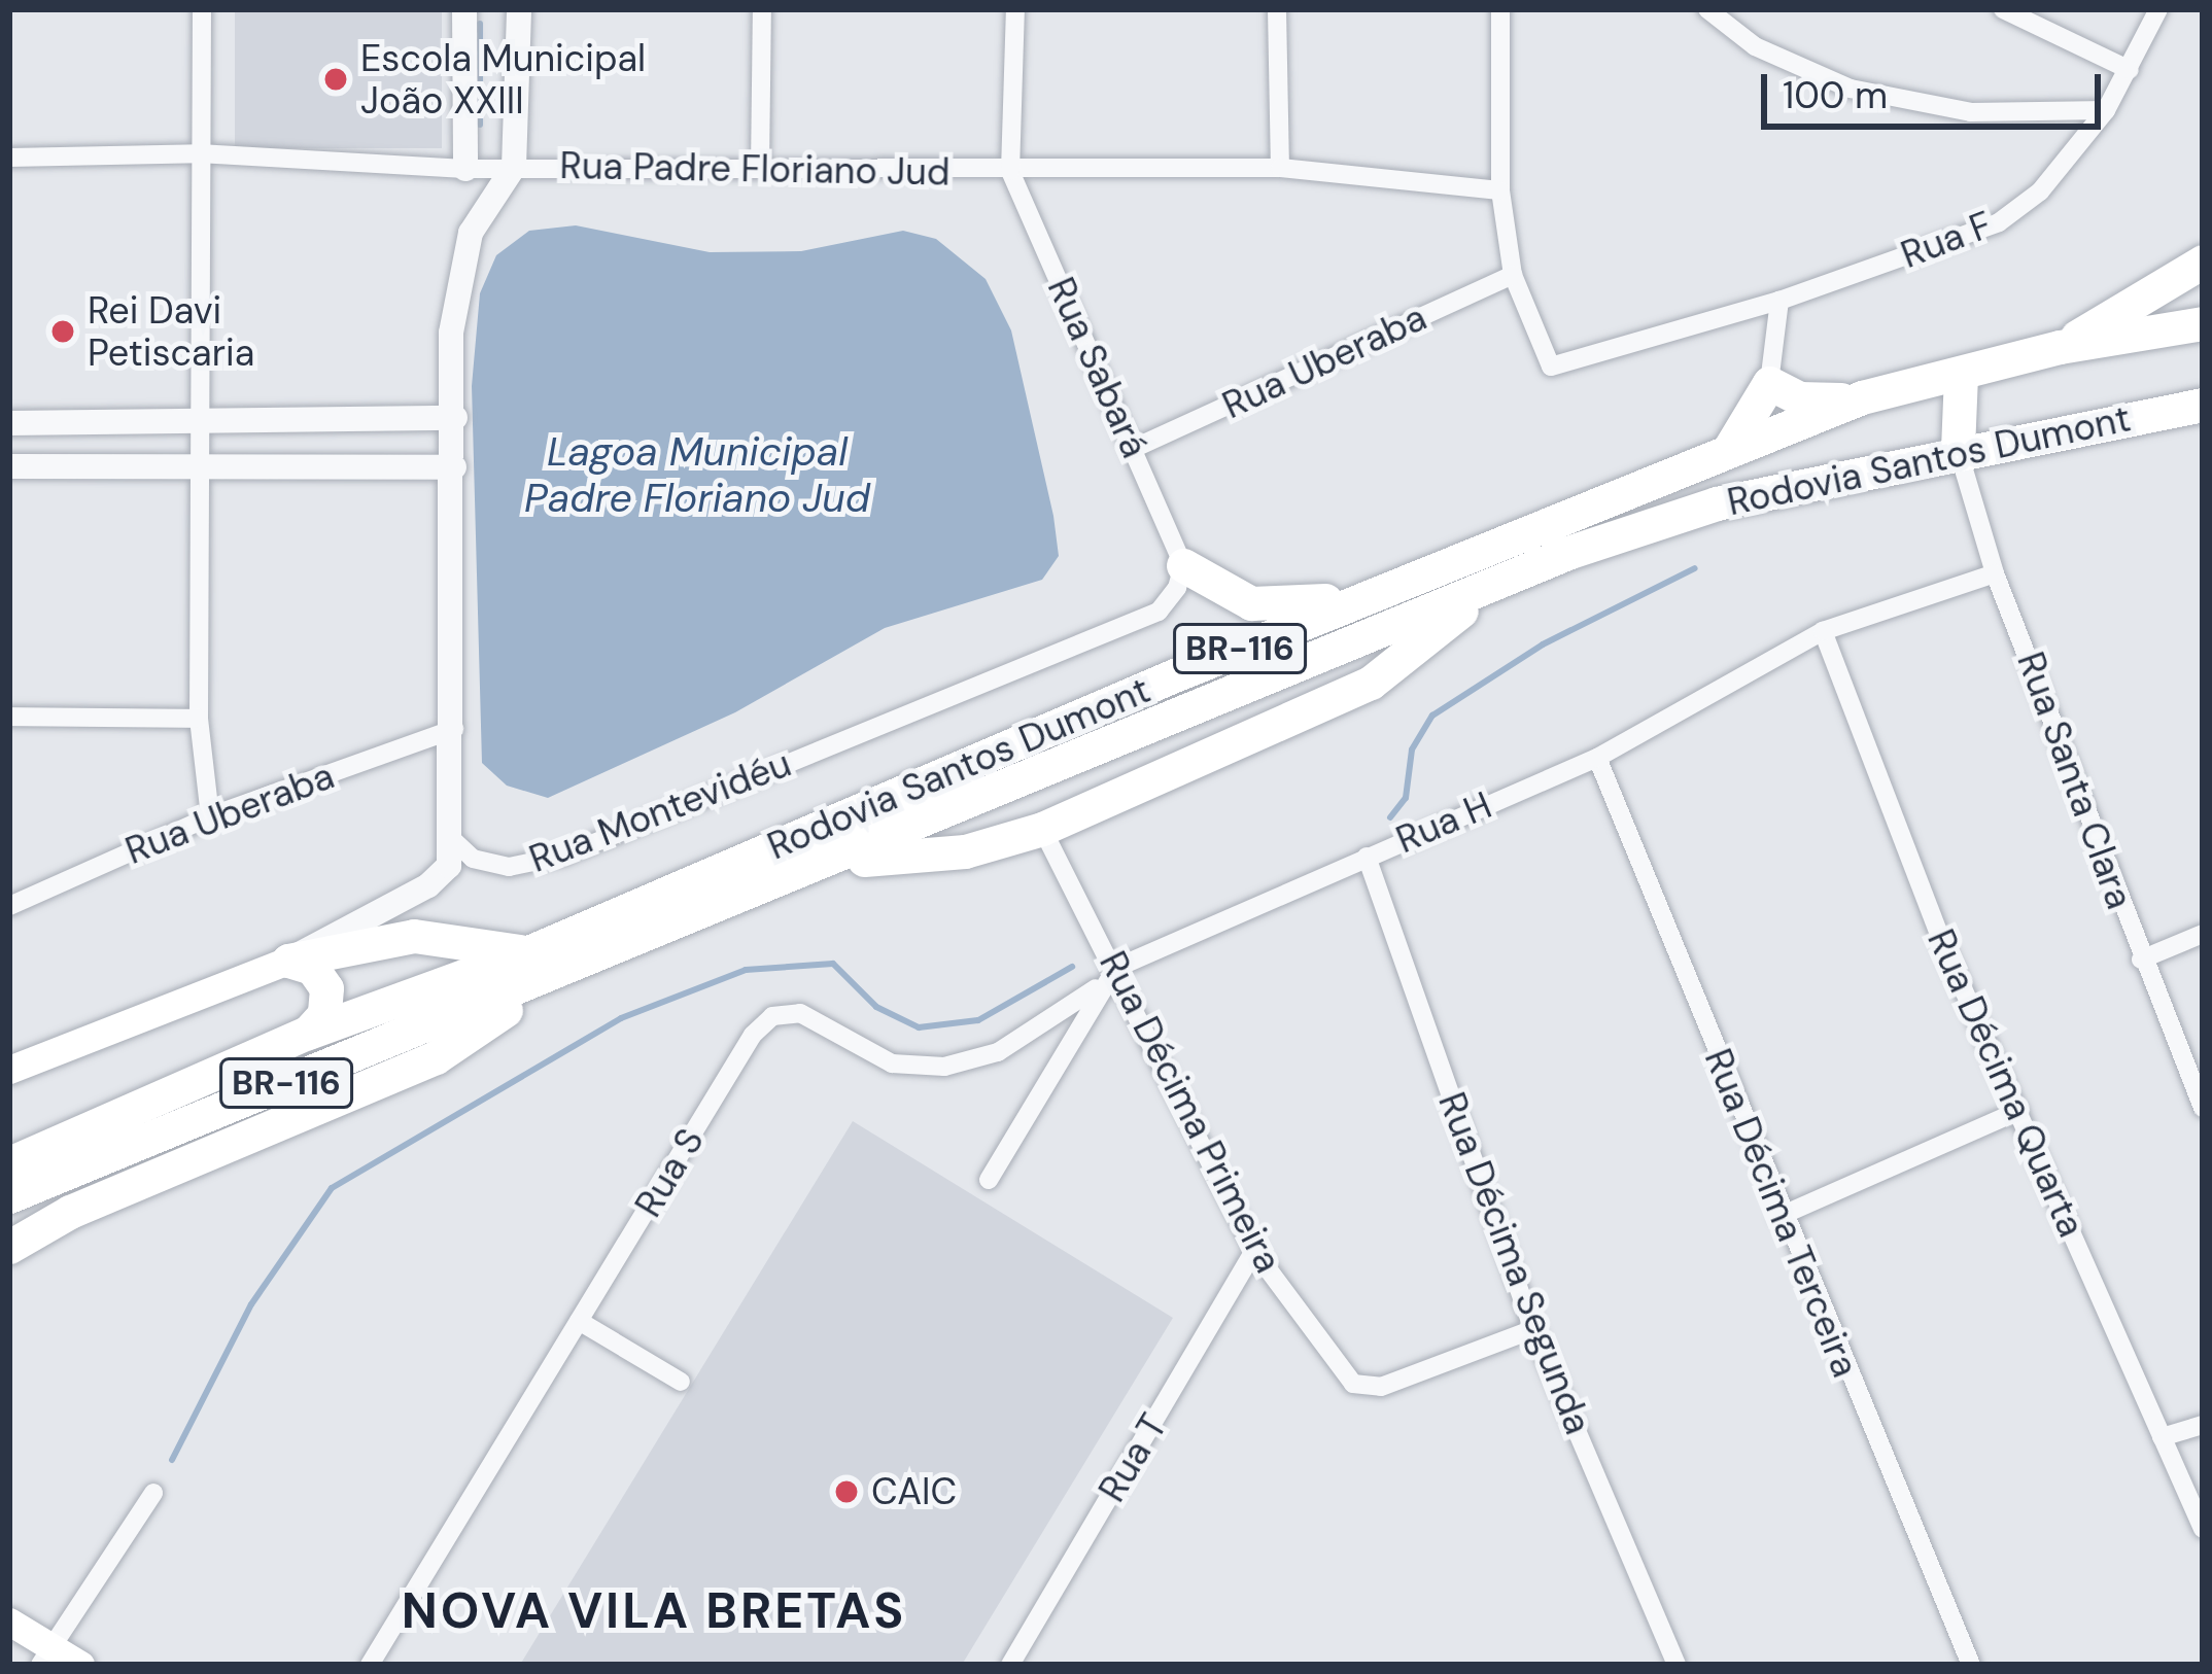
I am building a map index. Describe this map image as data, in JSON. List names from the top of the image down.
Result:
{
  "streets": {
    "highway": ["Rodovia Santos Dumont", "BR-116"],
    "street": [
      "Rua Padre Floriano Jud",
      "Rua F",
      "Rua Uberaba",
      "Rua Sabará",
      "Rua Santa Clara",
      "Rua Montevidéu",
      "Rua H",
      "Rua Décima Quarta",
      "Rua Décima Primeira",
      "Rua S",
      "Rua Décima Terceira",
      "Rua Décima Segunda",
      "Rua T"
    ]
  },
  "crossings": [
    ["Rua Padre Floriano Jud", "Rua Sabará"],
    ["Rua F", "Rua Uberaba"],
    ["Rua Uberaba", "Rua Sabará"],
    ["Rua Sabará", "Rua Montevidéu"],
    ["Rodovia Santos Dumont", "Rua Santa Clara"],
    ["Rua Santa Clara", "Rua H"],
    ["Rua H", "Rua Décima Quarta"],
    ["Rua H", "Rua Décima Primeira"],
    ["Rua H", "Rua S"],
    ["Rua H", "Rua Décima Terceira"],
    ["Rua H", "Rua Décima Segunda"],
    ["Rua Décima Primeira", "Rua S"],
    ["Rua Décima Primeira", "Rua Décima Segunda"],
    ["Rua Décima Primeira", "Rua T"]
  ],
  "districts": ["NOVA VILA BRETAS"],
  "water": ["Lagoa Municipal Padre Floriano Jud"],
  "places": ["Escola Municipal João XXIII", "Rei Davi Petiscaria", "CAIC"],
  "scale_bar": "100 m"
}
